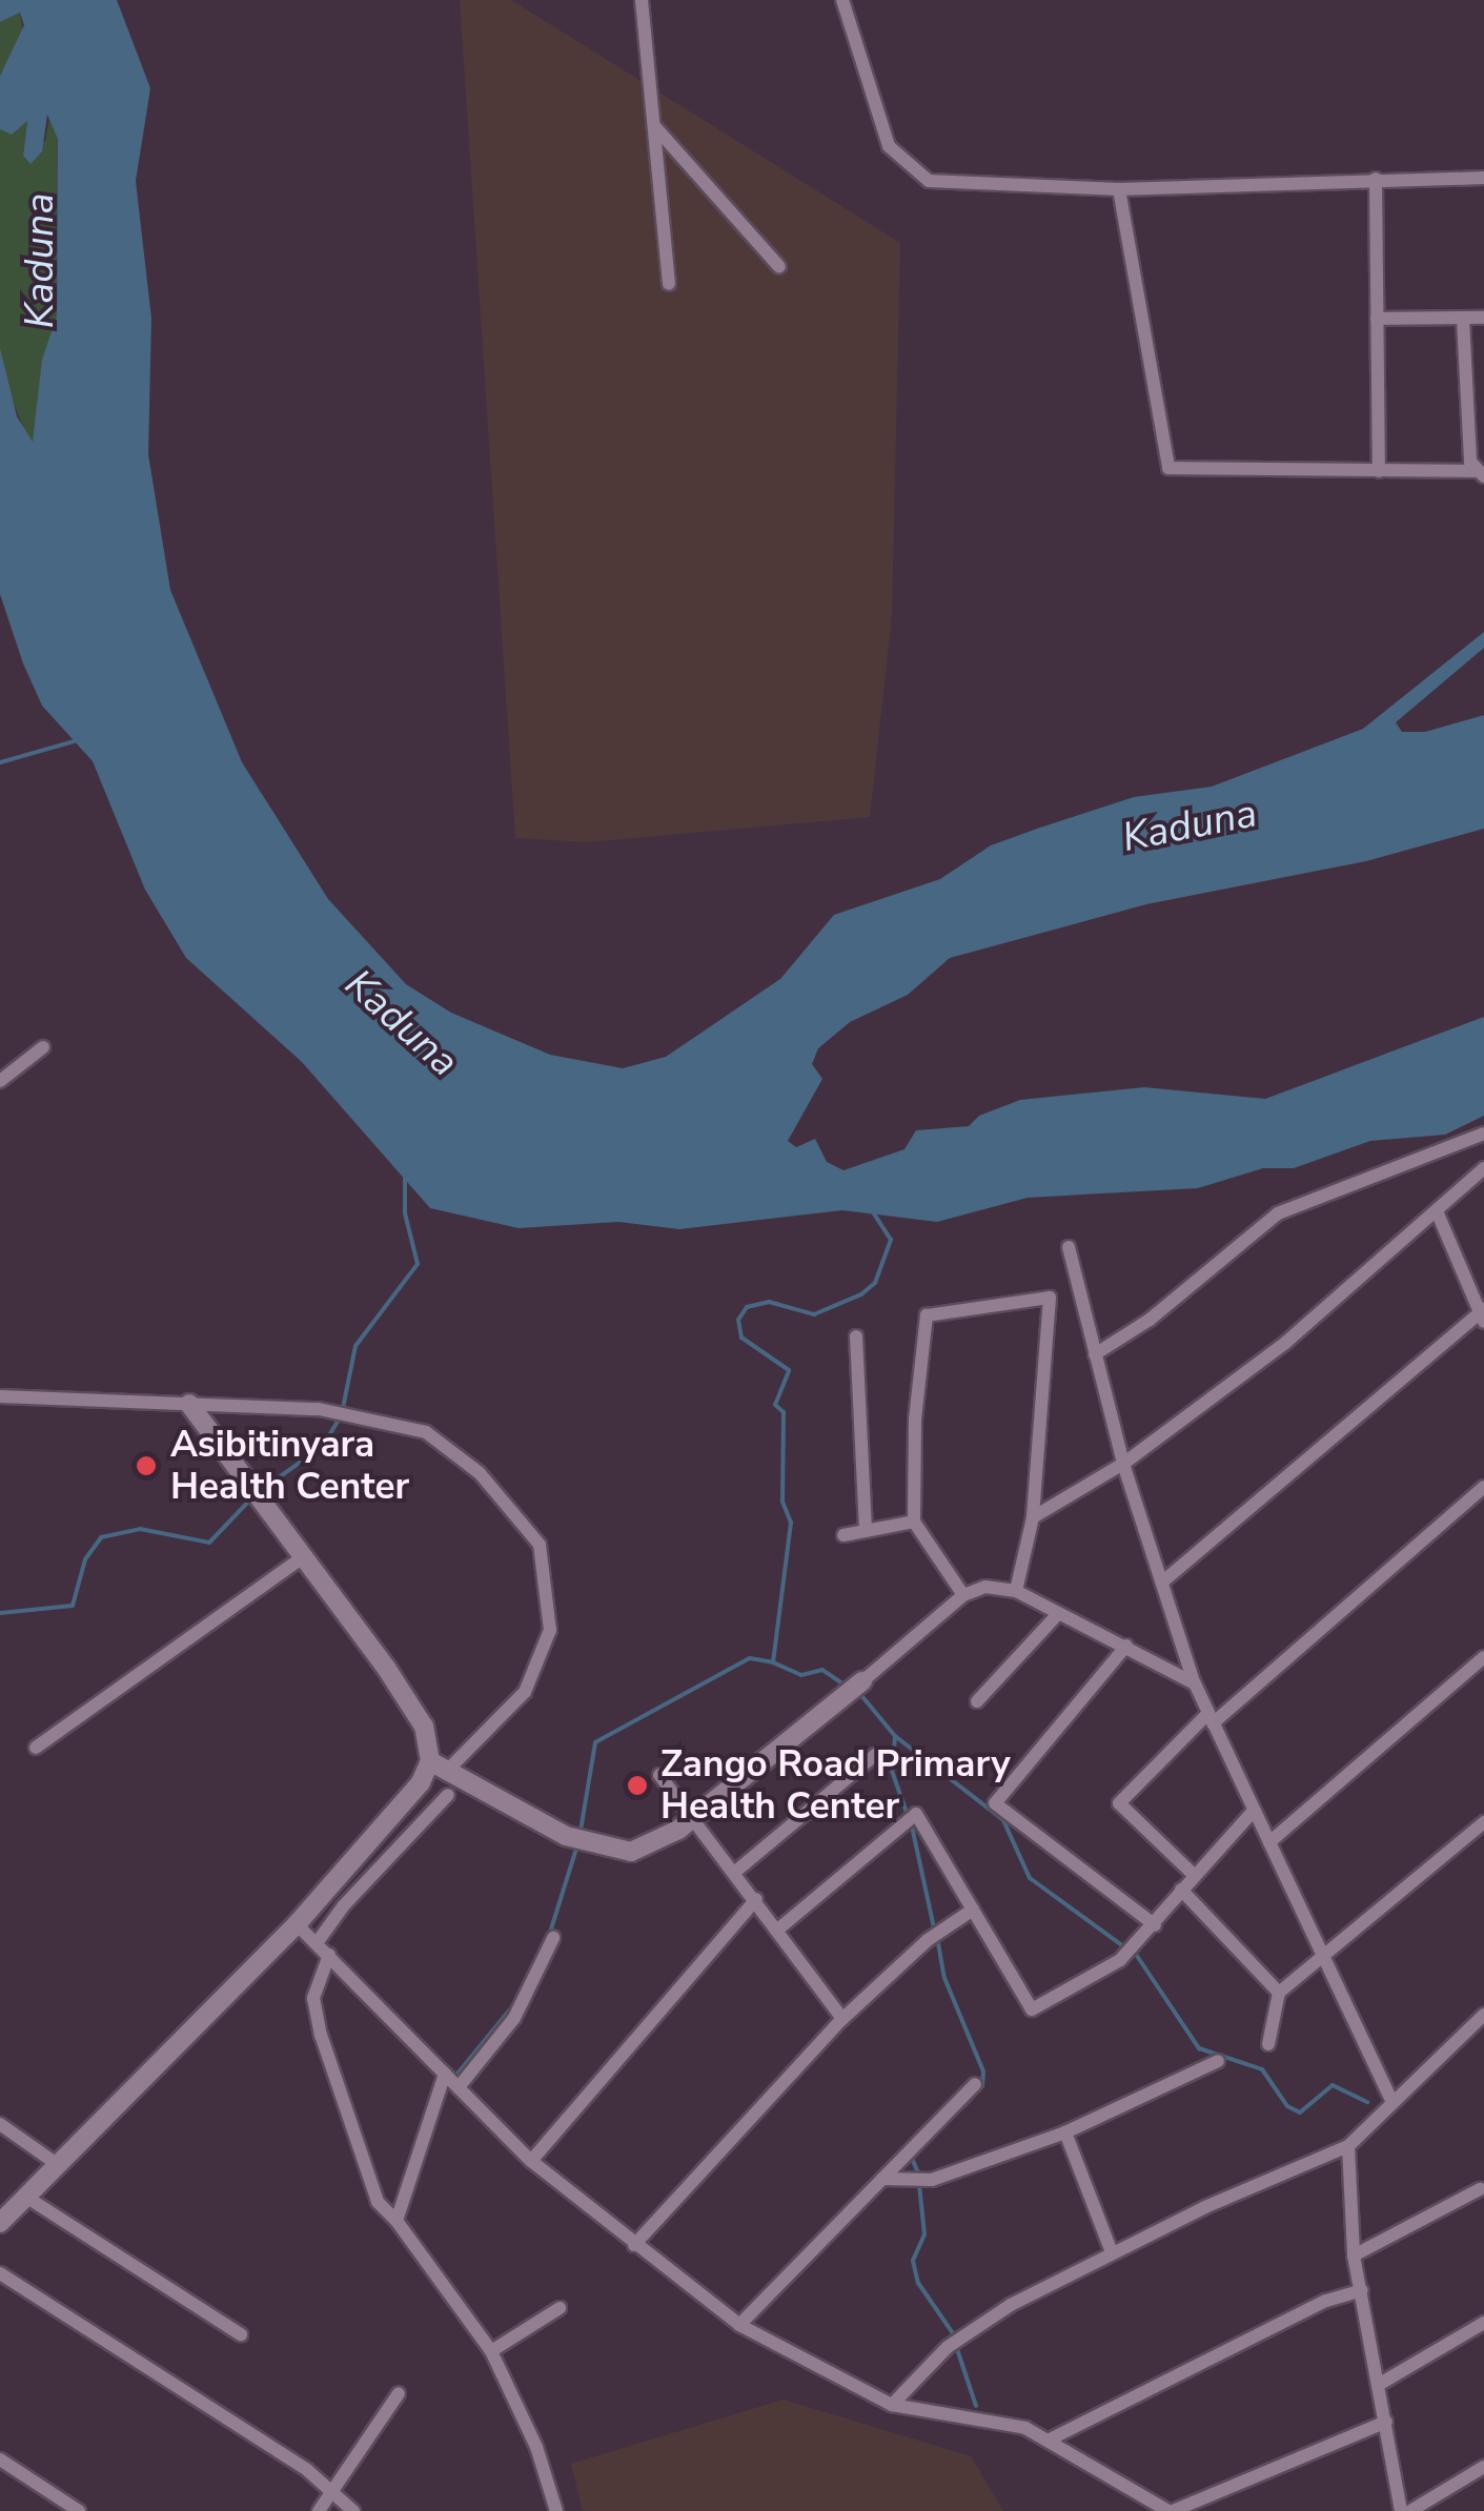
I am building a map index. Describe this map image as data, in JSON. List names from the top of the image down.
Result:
{
  "water": ["Kaduna"],
  "places": ["Asibitinyara Health Center", "Zango Road Primary Health Center"]
}
